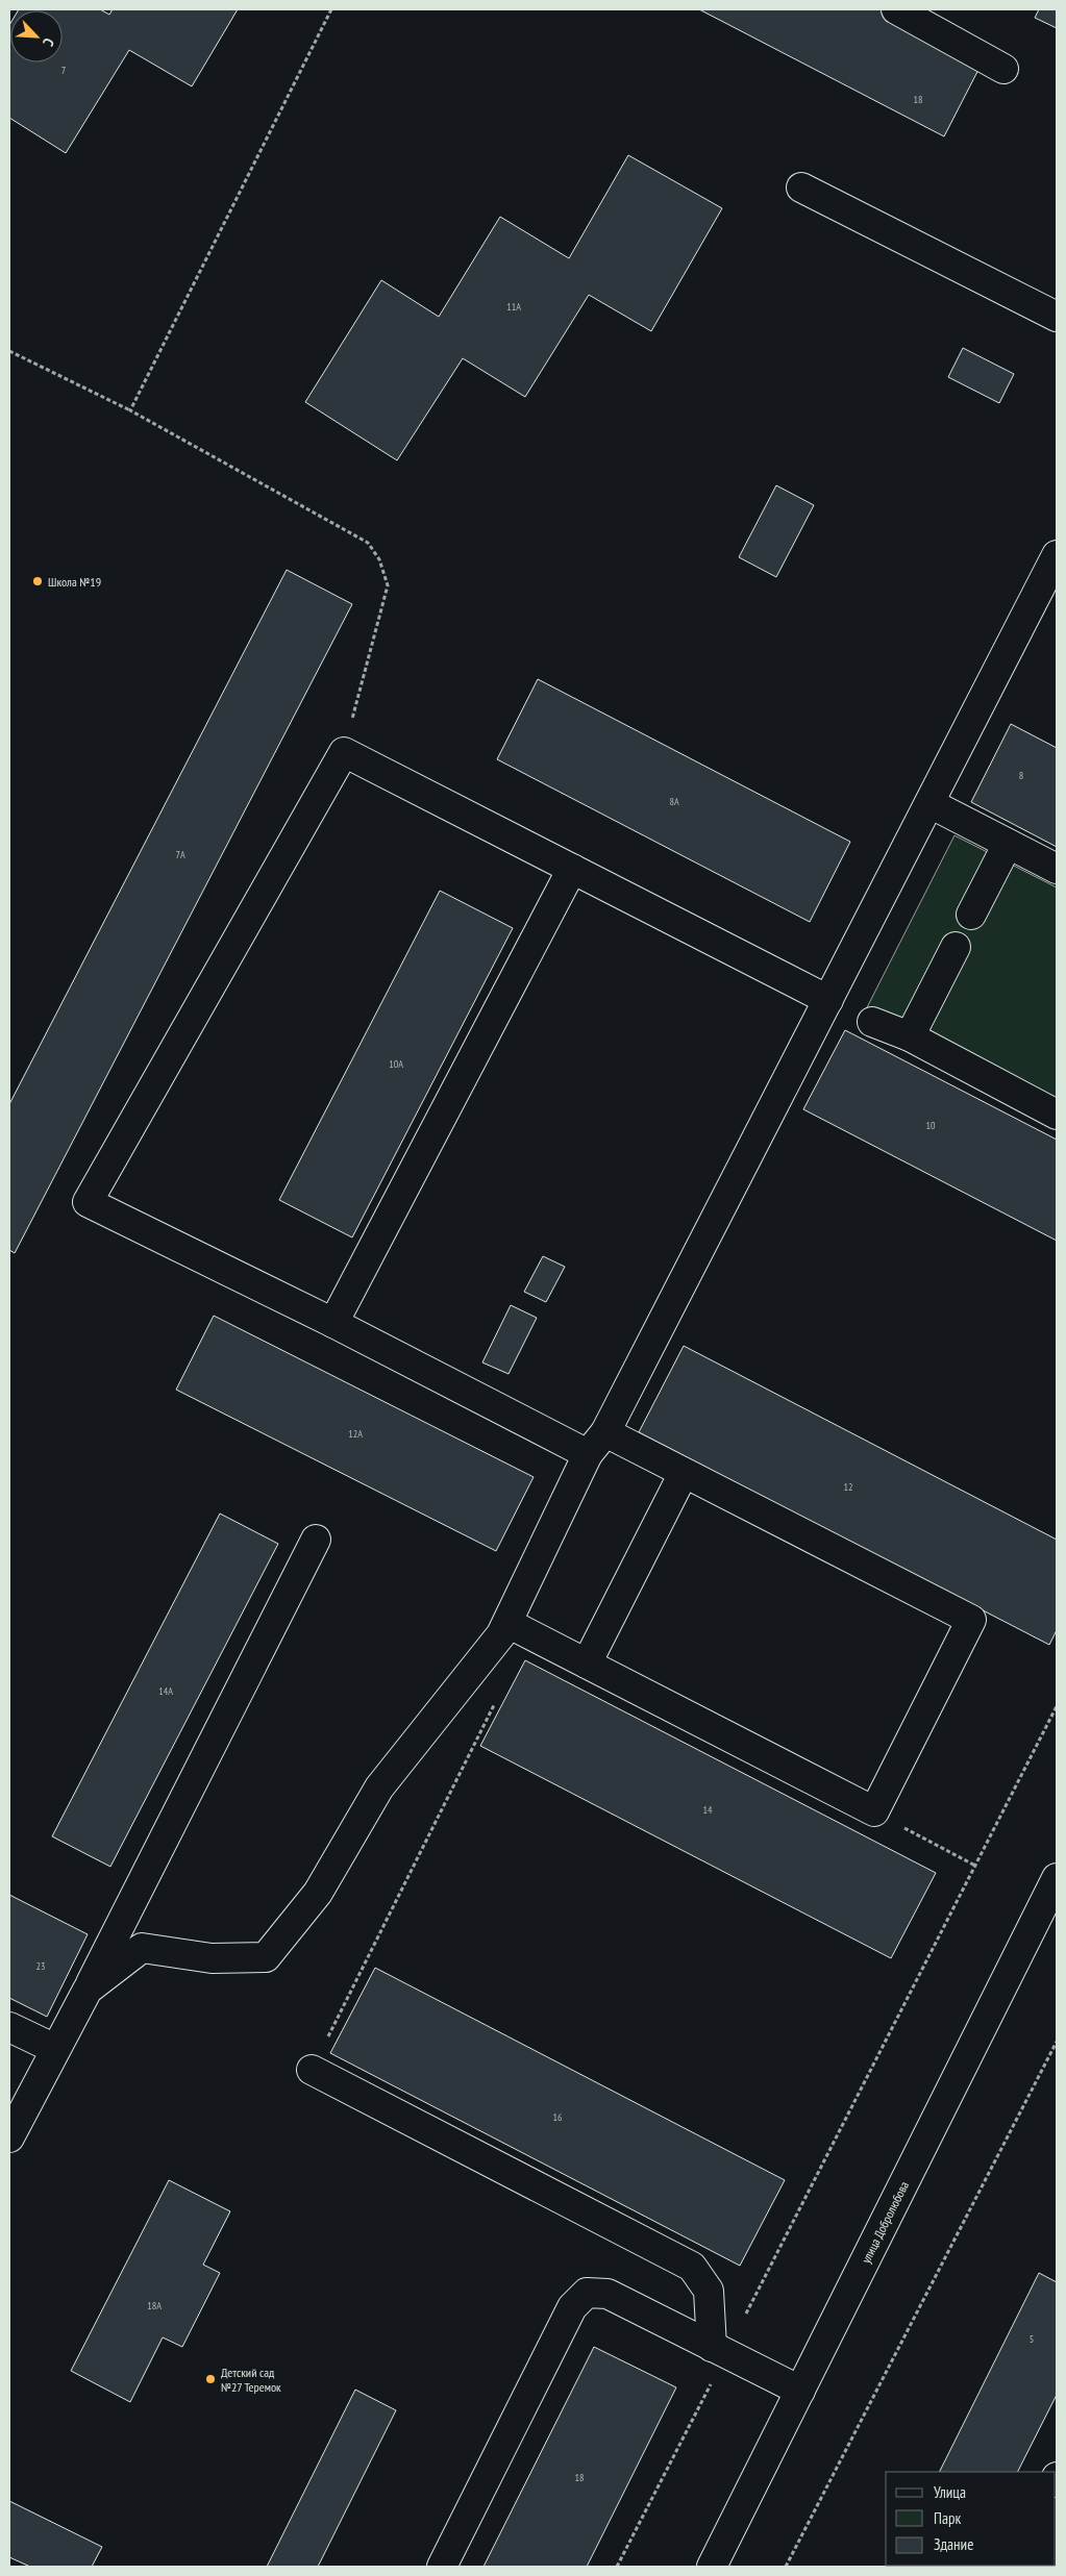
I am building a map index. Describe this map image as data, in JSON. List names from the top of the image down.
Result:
{
  "streets": {
    "street": ["улица Добролюбова"]
  },
  "places": ["Школа №19", "Детский сад №27 Теремок"],
  "house_numbers": [
    "7",
    "18",
    "11А",
    "8",
    "8А",
    "7А",
    "10А",
    "10",
    "12А",
    "12",
    "14А",
    "14",
    "23",
    "16",
    "18А",
    "5",
    "18"
  ],
  "legend": ["Улица", "Парк", "Здание"],
  "north": "bottom right"
}
